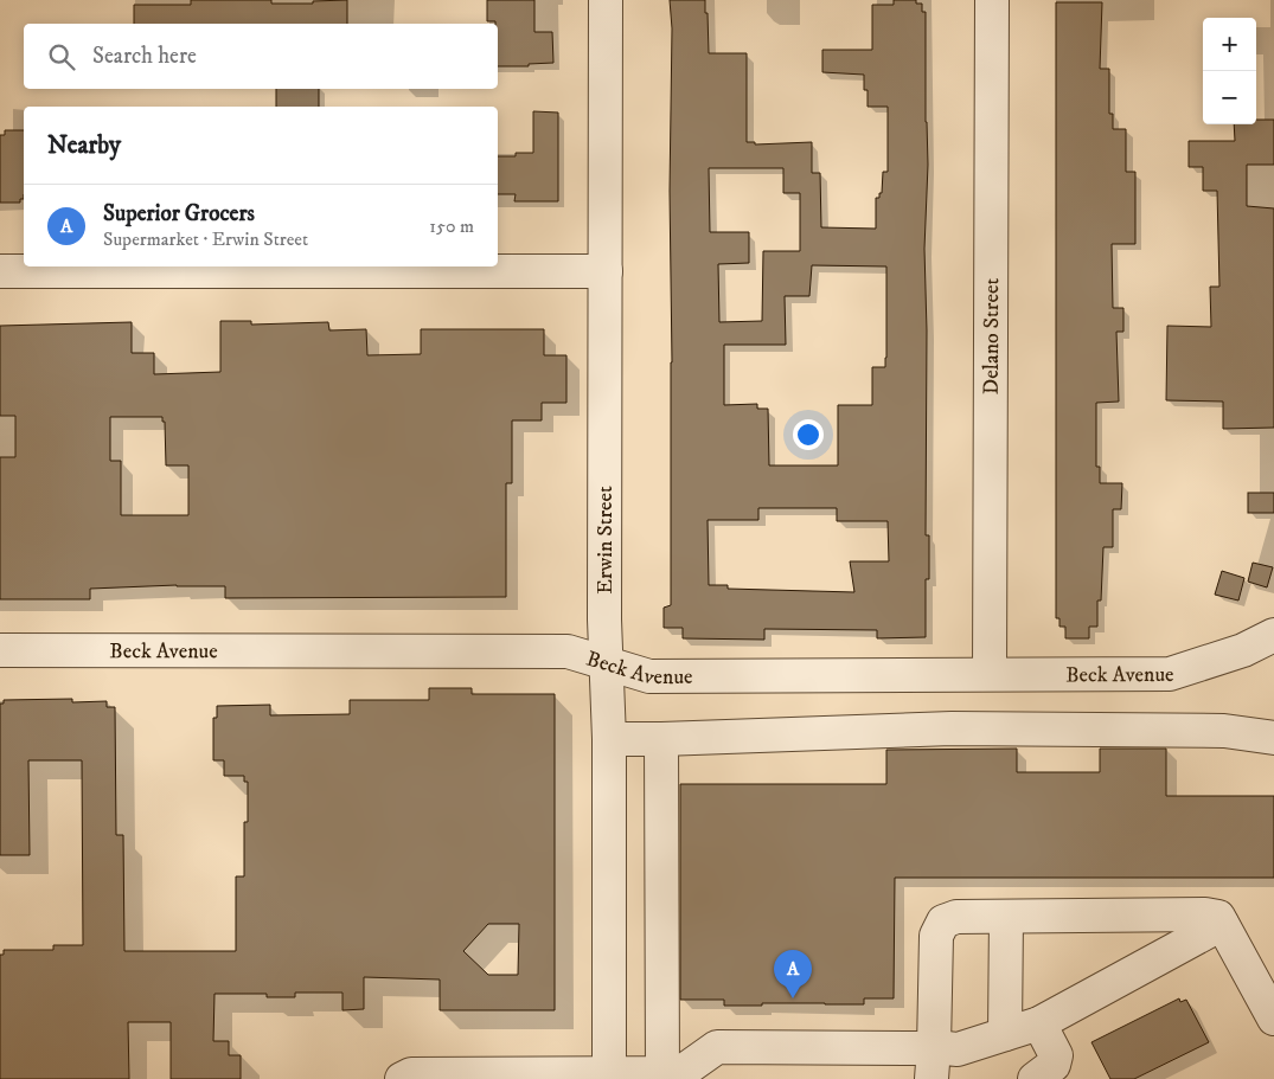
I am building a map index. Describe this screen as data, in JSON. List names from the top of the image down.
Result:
{
  "streets": {
    "street": ["Delano Street", "Erwin Street", "Beck Avenue"]
  },
  "crossings": [
    ["Delano Street", "Beck Avenue"],
    ["Erwin Street", "Beck Avenue"]
  ],
  "page": {
    "map_buttons": ["+", "−"],
    "search": "Search here",
    "heading": "Nearby",
    "list": [
      {
        "mark": "A",
        "name": "Superior Grocers",
        "note": "Supermarket · Erwin Street",
        "value": "150 m"
      }
    ],
    "pins": "A"
  }
}
